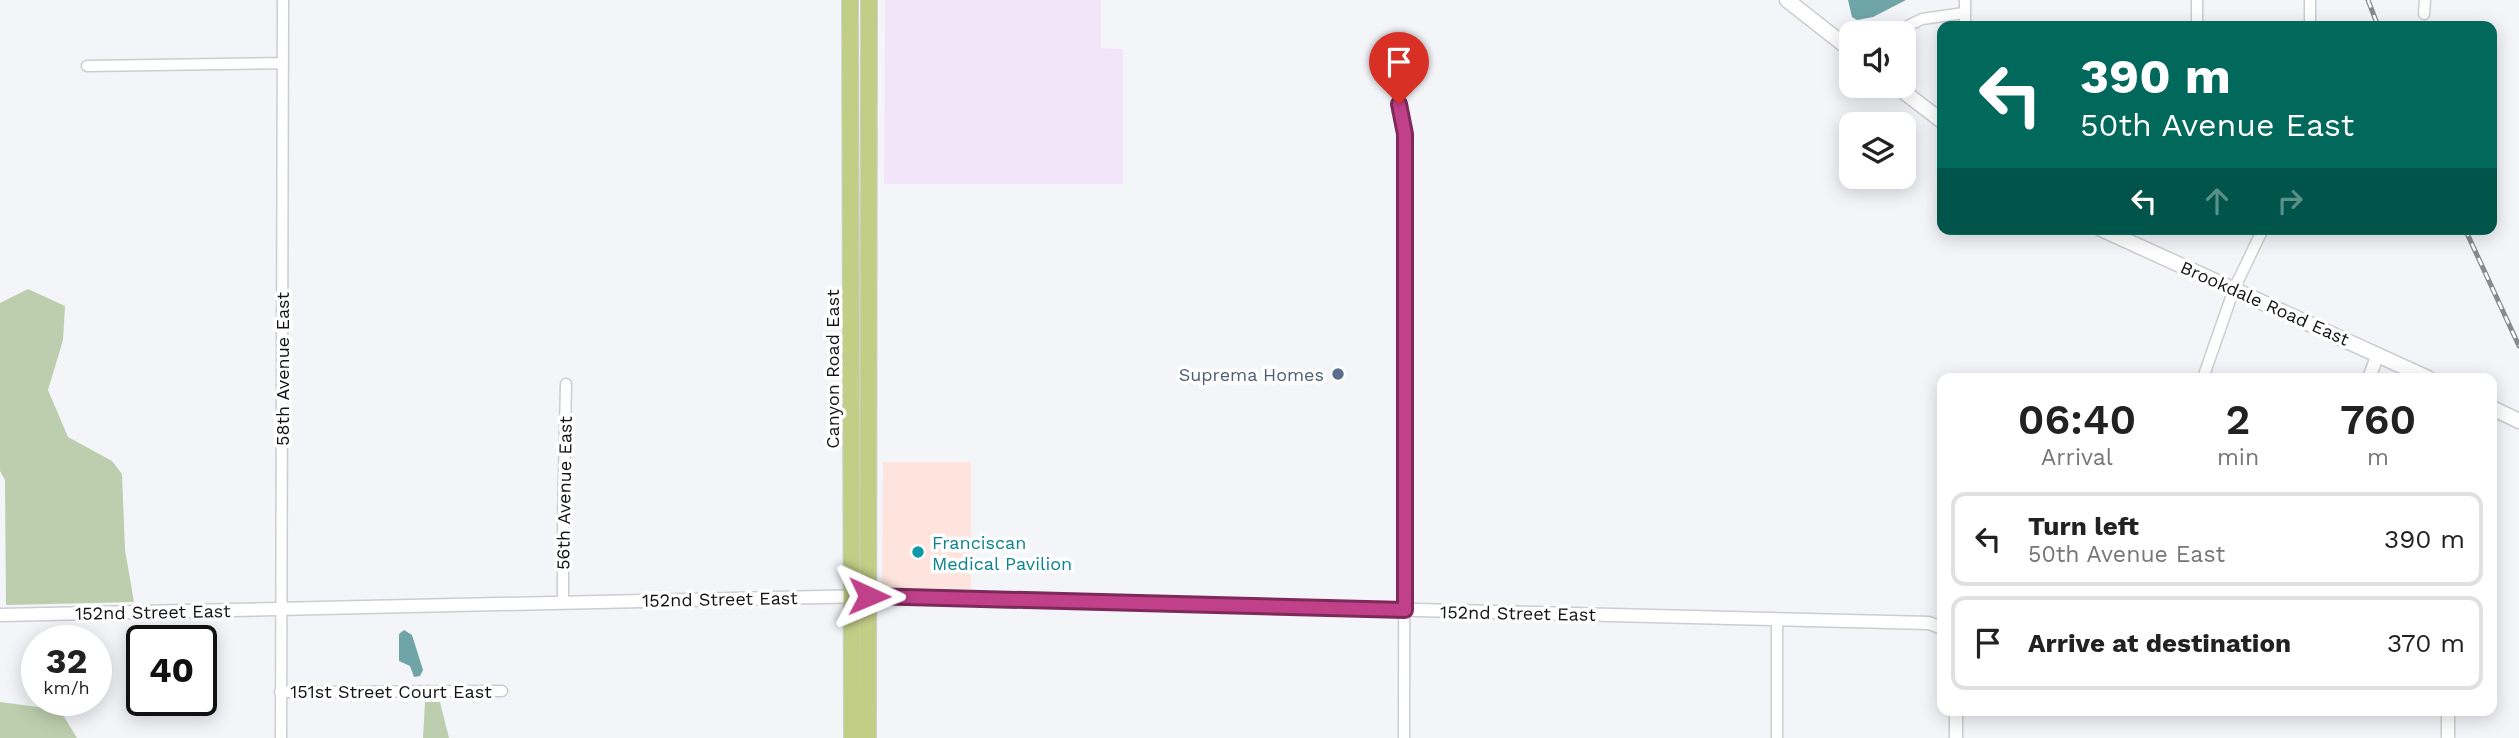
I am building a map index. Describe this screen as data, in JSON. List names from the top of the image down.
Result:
{
  "streets": {
    "main road": ["Brookdale Road East", "Canyon Road East"],
    "street": [
      "58th Avenue East",
      "56th Avenue East",
      "152nd Street East",
      "151st Street Court East"
    ]
  },
  "crossings": [
    ["58th Avenue East", "152nd Street East"],
    ["58th Avenue East", "151st Street Court East"],
    ["Canyon Road East", "152nd Street East"],
    ["56th Avenue East", "152nd Street East"]
  ],
  "places": ["Suprema Homes", "Franciscan Medical Pavilion"],
  "page": {
    "turn": ["390 m", "50th Avenue East"],
    "eta": [
      "06:40",
      "Arrival",
      "2",
      "min",
      "760",
      "m"
    ],
    "list": [
      {
        "name": "Turn left",
        "note": "50th Avenue East",
        "value": "390 m"
      },
      {
        "name": "Arrive at destination",
        "value": "370 m"
      }
    ],
    "speed": "32 km/h",
    "limit": "40"
  }
}
